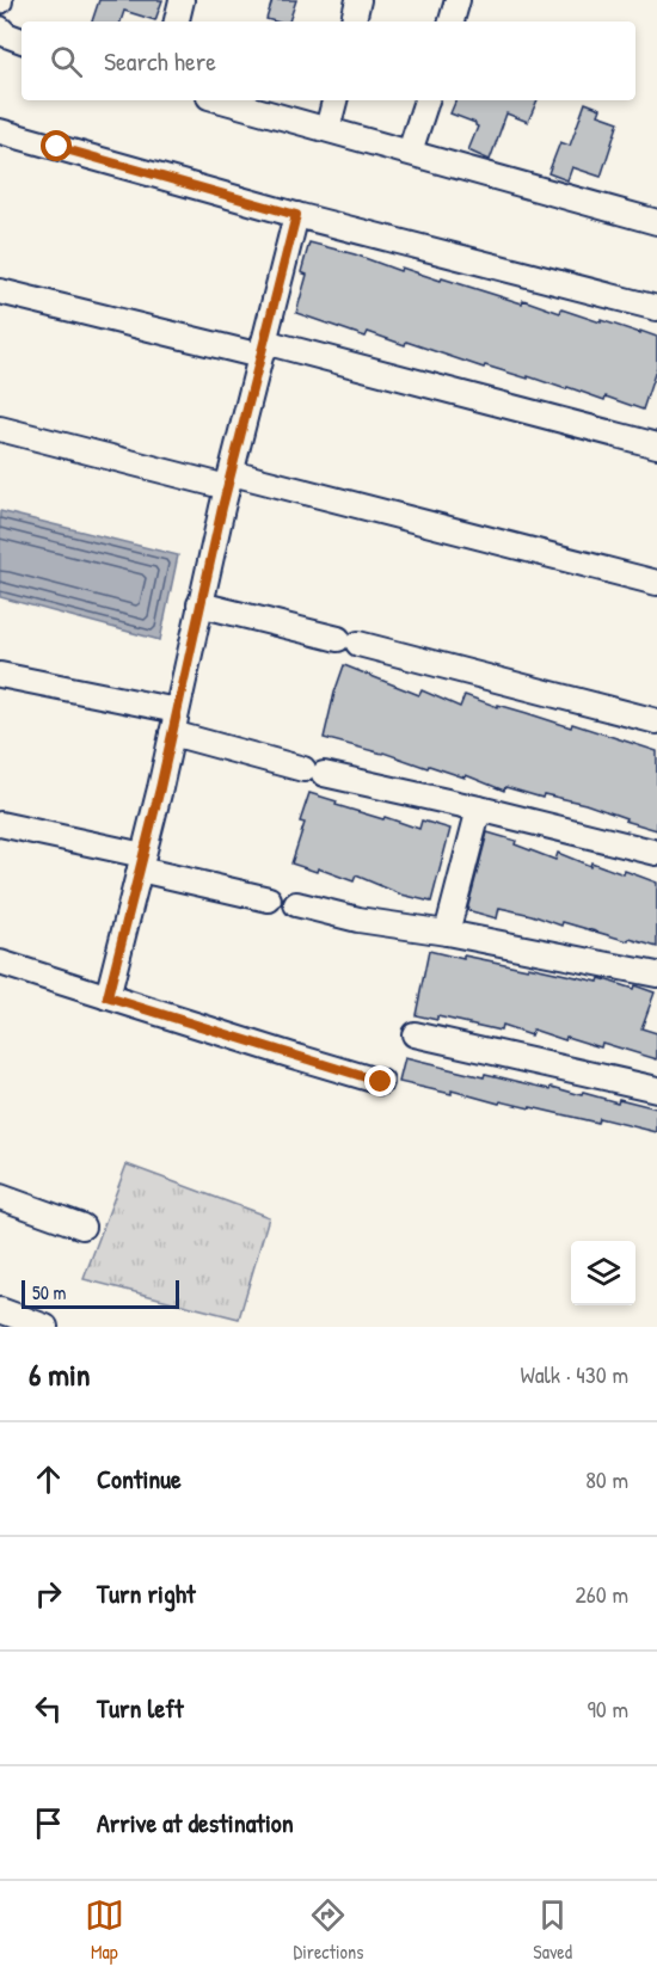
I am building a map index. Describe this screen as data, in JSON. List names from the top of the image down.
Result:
{
  "scale_bar": "50 m",
  "page": {
    "search": "Search here",
    "scale": "50 m",
    "heading": ["6 min", "Walk · 430 m"],
    "list": [
      ["Continue", "80 m"],
      ["Turn right", "260 m"],
      ["Turn left", "90 m"],
      "Arrive at destination"
    ],
    "nav": ["Map", "Directions", "Saved"]
  }
}
